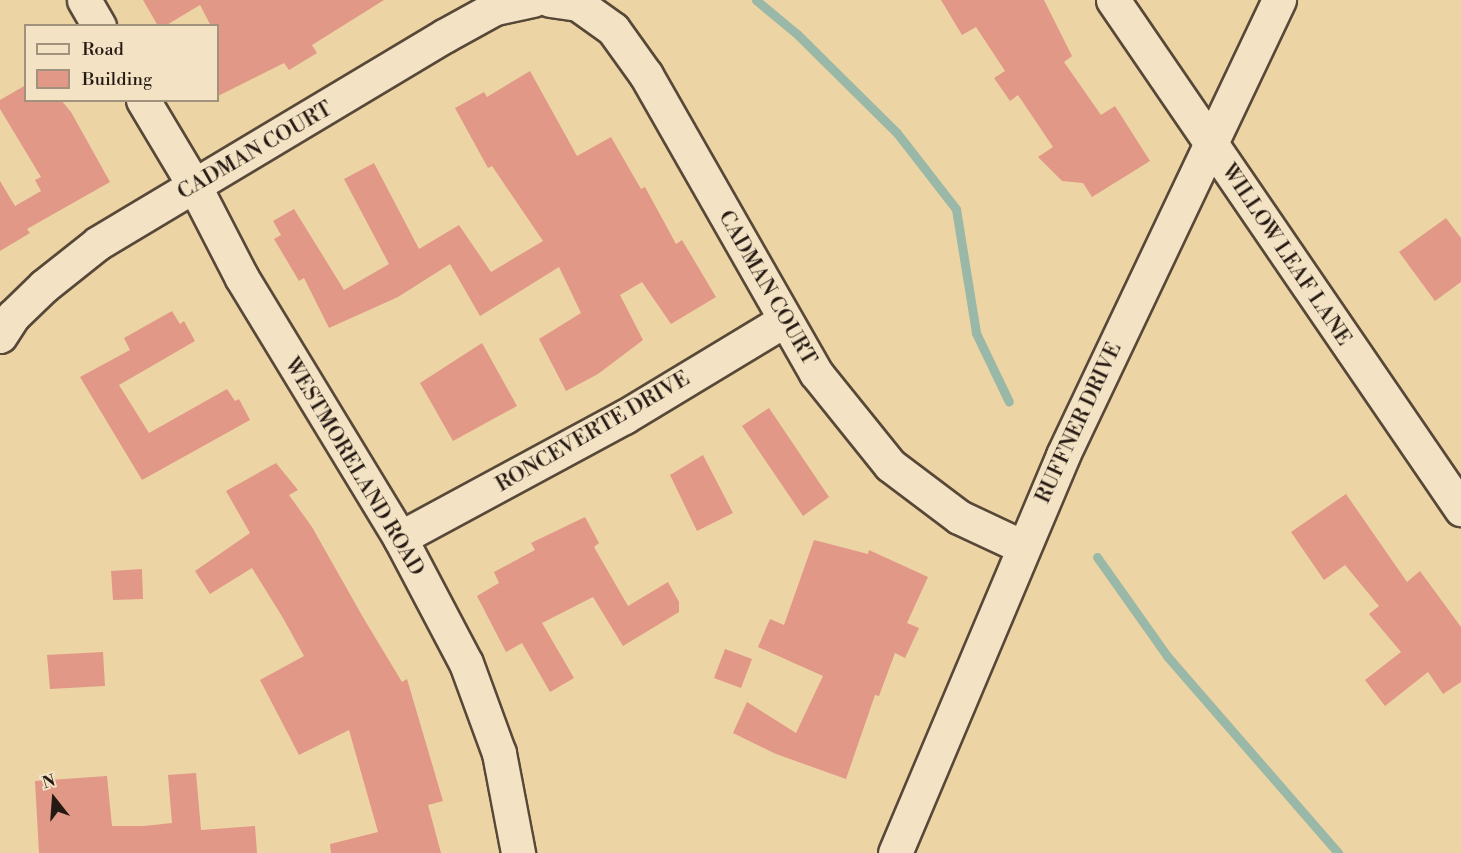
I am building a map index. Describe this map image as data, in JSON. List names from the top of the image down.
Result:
{
  "streets": {
    "street": [
      "CADMAN COURT",
      "WILLOW LEAF LANE",
      "RUFFNER DRIVE",
      "RONCEVERTE DRIVE",
      "WESTMORELAND ROAD"
    ]
  },
  "crossings": [
    ["CADMAN COURT", "RUFFNER DRIVE"],
    ["CADMAN COURT", "RONCEVERTE DRIVE"],
    ["CADMAN COURT", "WESTMORELAND ROAD"],
    ["WILLOW LEAF LANE", "RUFFNER DRIVE"],
    ["RONCEVERTE DRIVE", "WESTMORELAND ROAD"]
  ],
  "legend": ["Road", "Building"],
  "north": "top"
}
